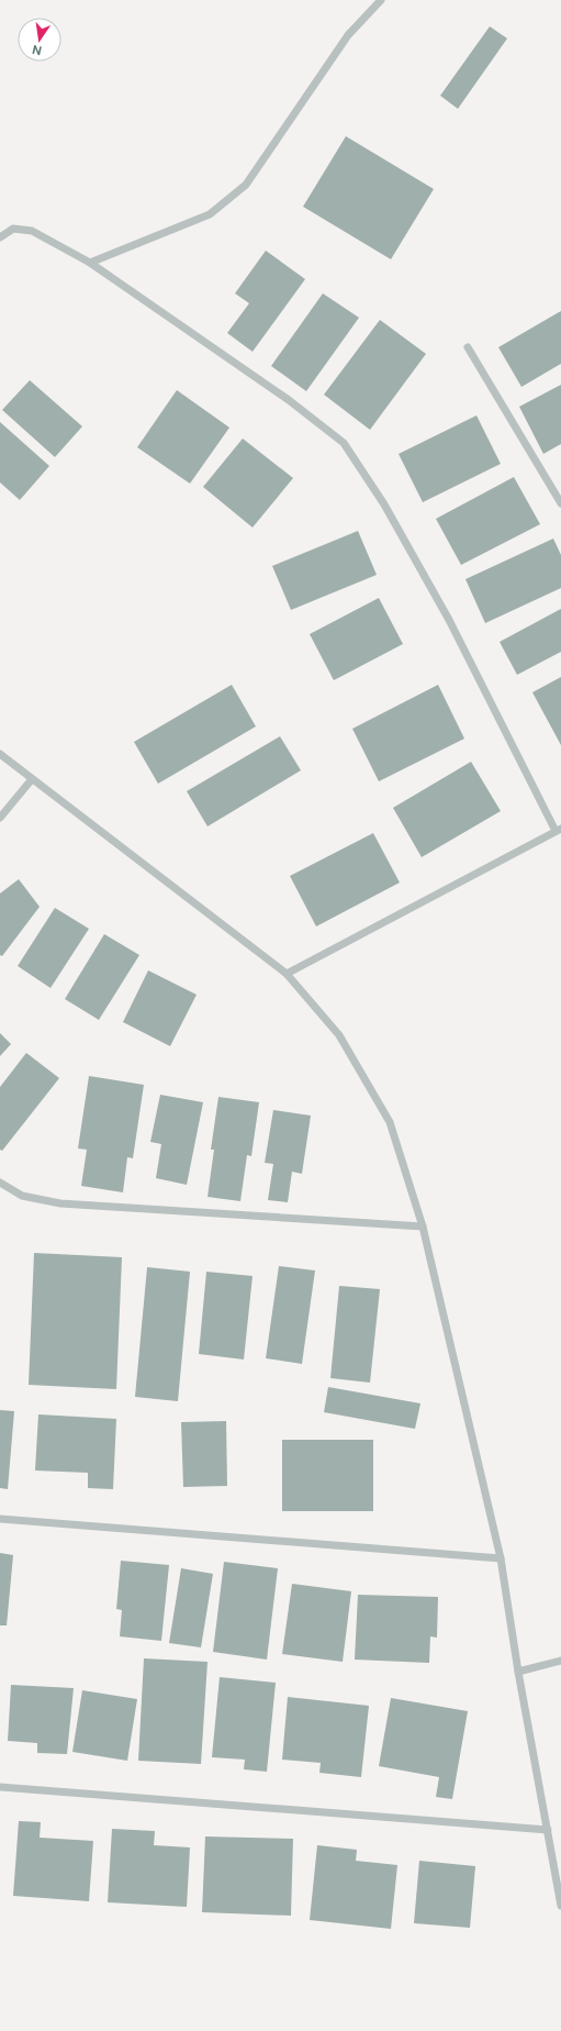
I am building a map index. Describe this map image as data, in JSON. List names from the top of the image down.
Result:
{
  "north": "bottom"
}
